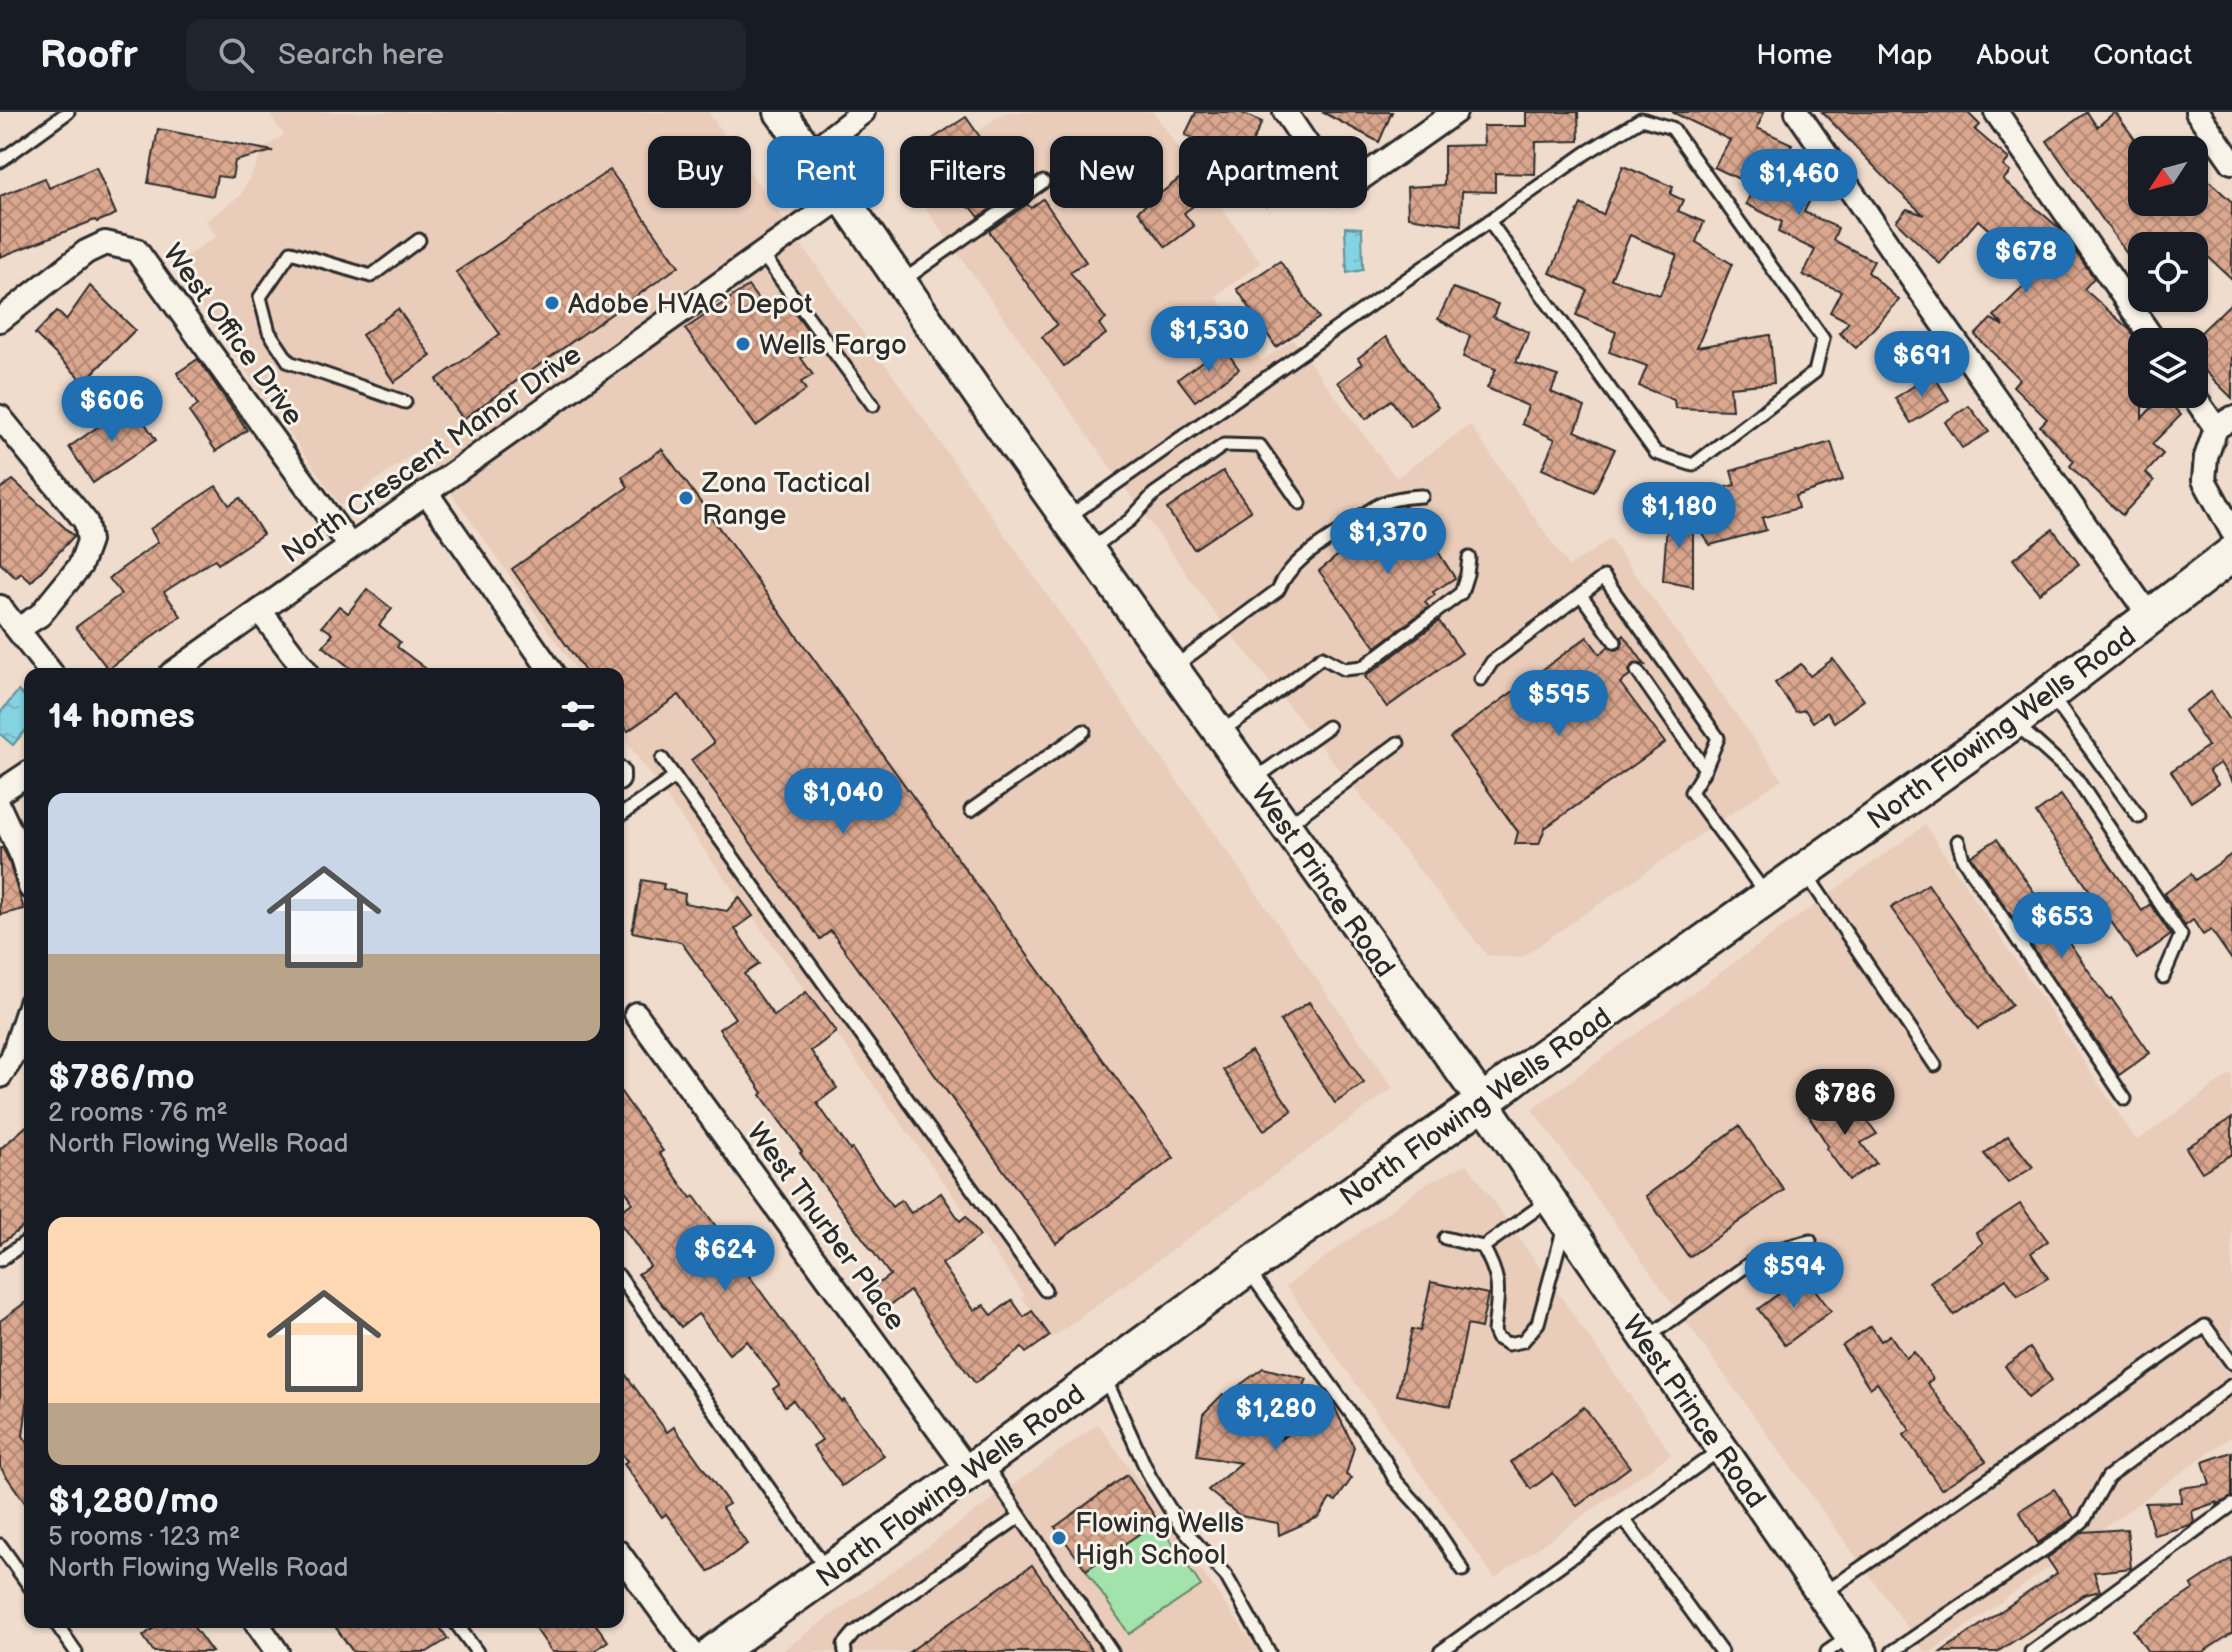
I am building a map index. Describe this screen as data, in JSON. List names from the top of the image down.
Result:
{
  "streets": {
    "main road": ["North Flowing Wells Road", "West Prince Road"],
    "street": ["West Office Drive", "North Crescent Manor Drive", "West Thurber Place"]
  },
  "crossings": [
    ["West Office Drive", "North Crescent Manor Drive"],
    ["North Flowing Wells Road", "West Prince Road"],
    ["North Flowing Wells Road", "West Thurber Place"]
  ],
  "places": [
    "Adobe HVAC Depot",
    "Wells Fargo",
    "Zona Tactical Range",
    "Flowing Wells High School"
  ],
  "north": "bottom left",
  "page": {
    "header": "Roofr",
    "search": "Search here",
    "nav": [
      "Home",
      "Map",
      "About",
      "Contact"
    ],
    "chip": [
      "Buy",
      "Rent",
      "Filters",
      "New",
      "Apartment"
    ],
    "price": [
      "$1,460",
      "$678",
      "$1,530",
      "$691",
      "$606",
      "$1,180",
      "$1,370",
      "$595",
      "$1,040",
      "$653",
      "$786",
      "$624",
      "$594",
      "$1,280"
    ],
    "heading": "14 homes",
    "list": [
      {
        "name": "$786/mo",
        "note": "2 rooms · 76 m² · North Flowing Wells Road"
      },
      {
        "name": "$1,280/mo",
        "note": "5 rooms · 123 m² · North Flowing Wells Road"
      }
    ]
  }
}
